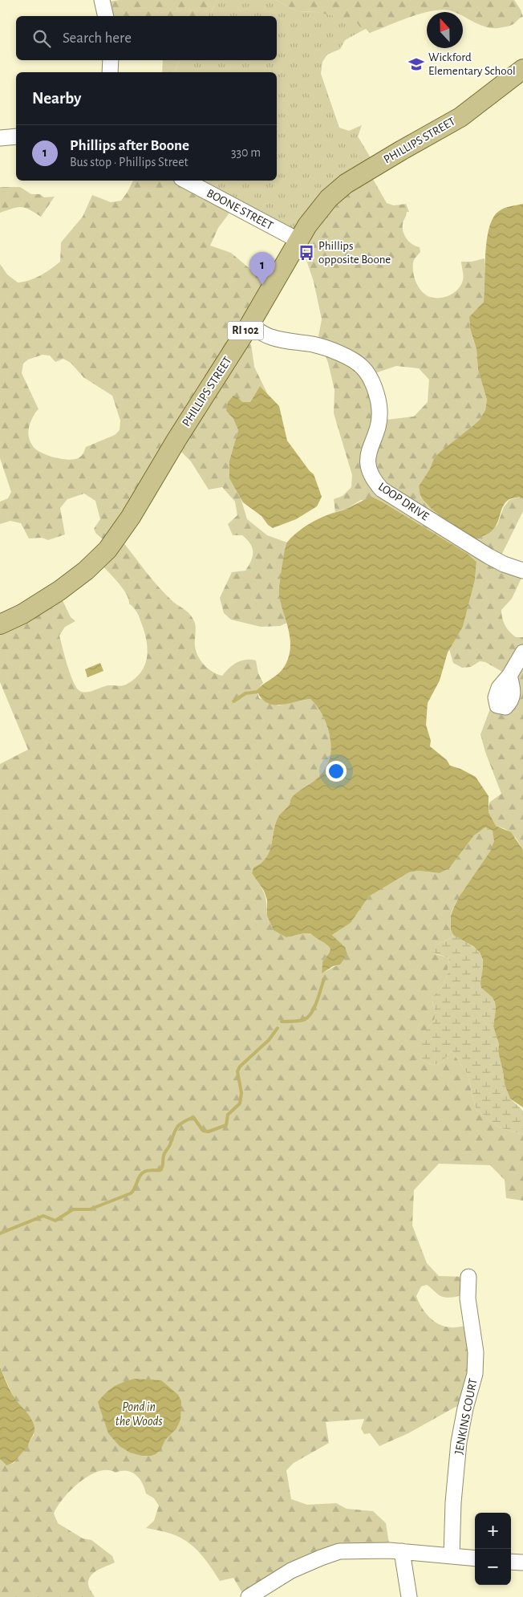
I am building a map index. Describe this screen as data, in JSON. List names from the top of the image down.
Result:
{
  "streets": {
    "main road": ["PHILLIPS STREET", "RI 102"],
    "street": ["BOONE STREET", "LOOP DRIVE", "JENKINS COURT"]
  },
  "crossings": [
    ["PHILLIPS STREET", "BOONE STREET"],
    ["PHILLIPS STREET", "LOOP DRIVE"]
  ],
  "water": ["Pond in the Woods"],
  "places": {
    "school or university": ["Wickford Elementary School"],
    "bus stop": ["Phillips opposite Boone"]
  },
  "north": "top",
  "page": {
    "search": "Search here",
    "heading": "Nearby",
    "list": [
      {
        "mark": "1",
        "name": "Phillips after Boone",
        "note": "Bus stop · Phillips Street",
        "value": "330 m"
      }
    ],
    "pins": "1",
    "map_buttons": ["+", "−"]
  }
}
